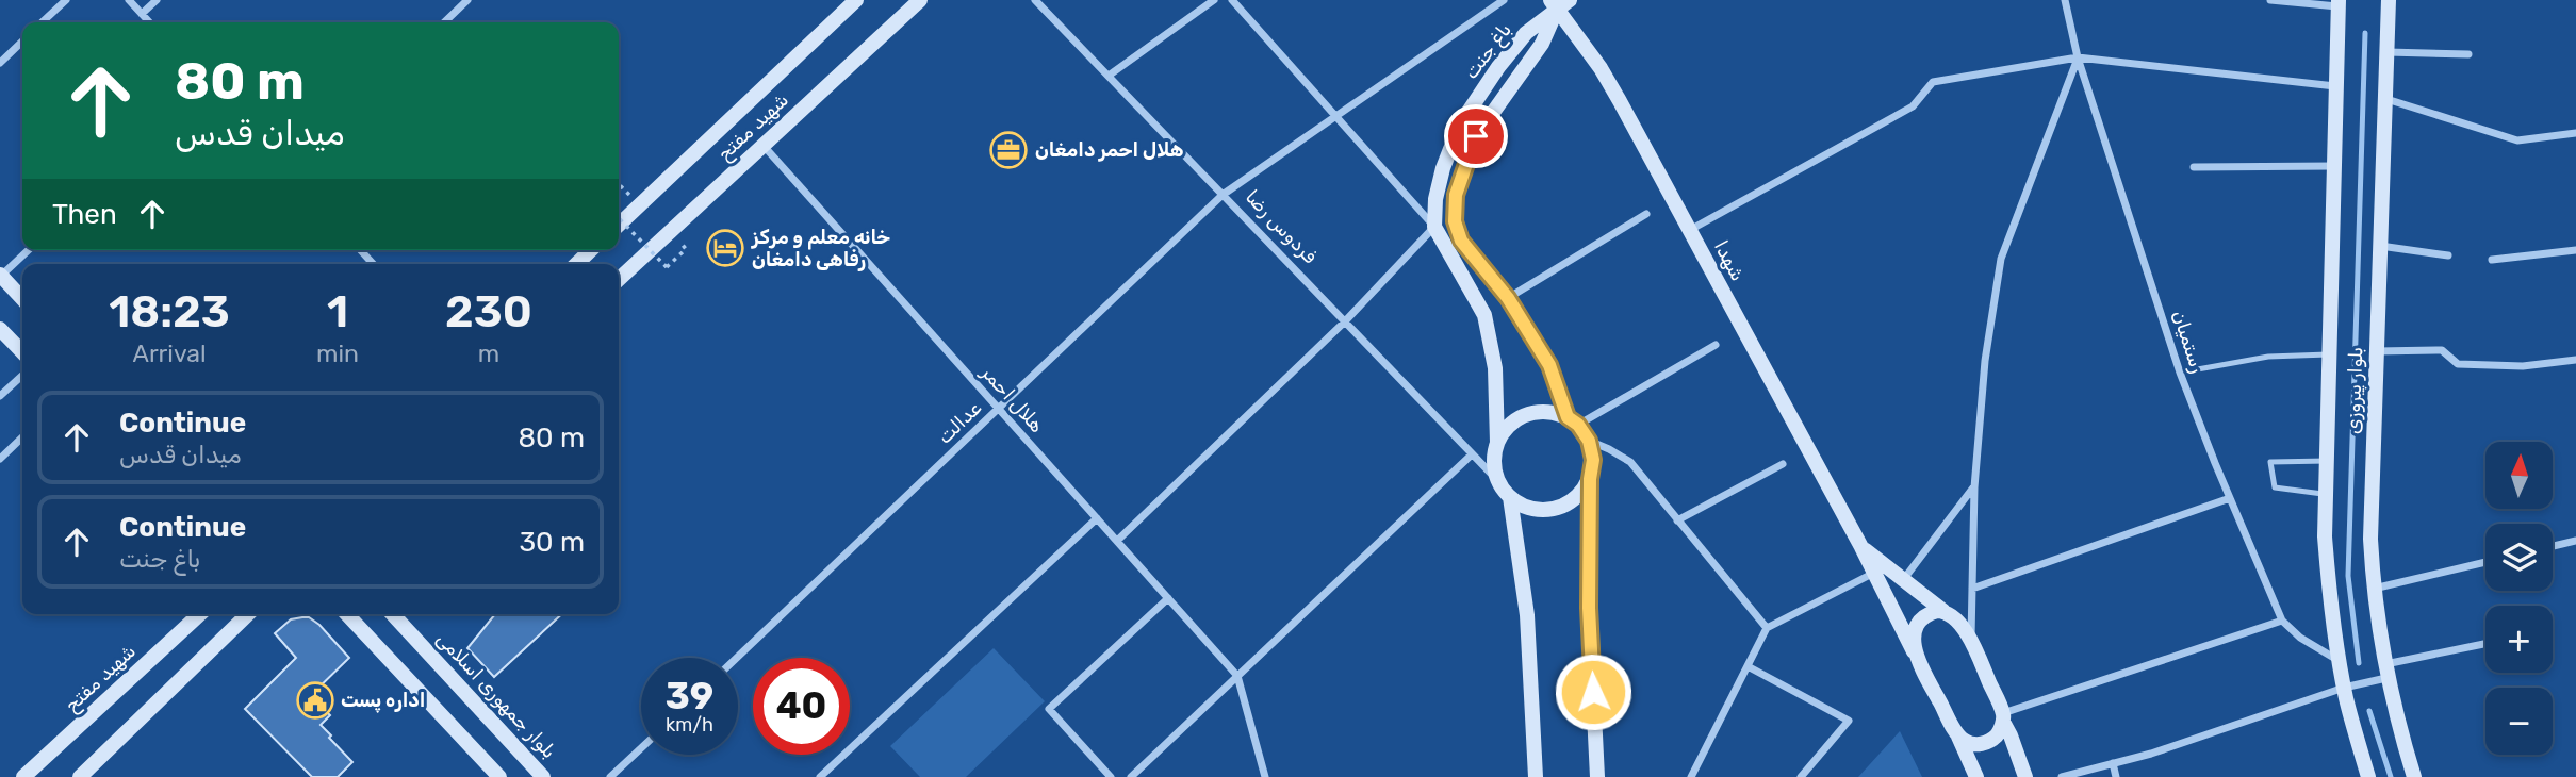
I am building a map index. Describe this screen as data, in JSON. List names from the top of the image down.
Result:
{
  "streets": {
    "street": [
      "باغ جنت",
      "شهید مفتح",
      "فردوس رضا",
      "شهدا",
      "رستمیان",
      "بلوار پیروزی",
      "هلال احمر",
      "عدالت",
      "بلوار جمهوری اسلامی"
    ]
  },
  "crossings": [
    ["باغ جنت", "شهدا"],
    ["شهید مفتح", "هلال احمر"],
    ["فردوس رضا", "عدالت"],
    ["رستمیان", "بلوار پیروزی"],
    ["هلال احمر", "عدالت"]
  ],
  "places": {
    "office": ["هلال احمر دامغان"],
    "hotel": ["خانه معلم و مرکز رفاهی دامغان"],
    "public building": ["اداره پست"]
  },
  "north": "top",
  "page": {
    "turn": ["80 m", "میدان قدس"],
    "then": "Then",
    "eta": [
      "18:23",
      "Arrival",
      "1",
      "min",
      "230",
      "m"
    ],
    "list": [
      {
        "name": "Continue",
        "note": "میدان قدس",
        "value": "80 m"
      },
      {
        "name": "Continue",
        "note": "باغ جنت",
        "value": "30 m"
      }
    ],
    "map_buttons": ["+", "−"],
    "speed": "39 km/h",
    "limit": "40"
  }
}
